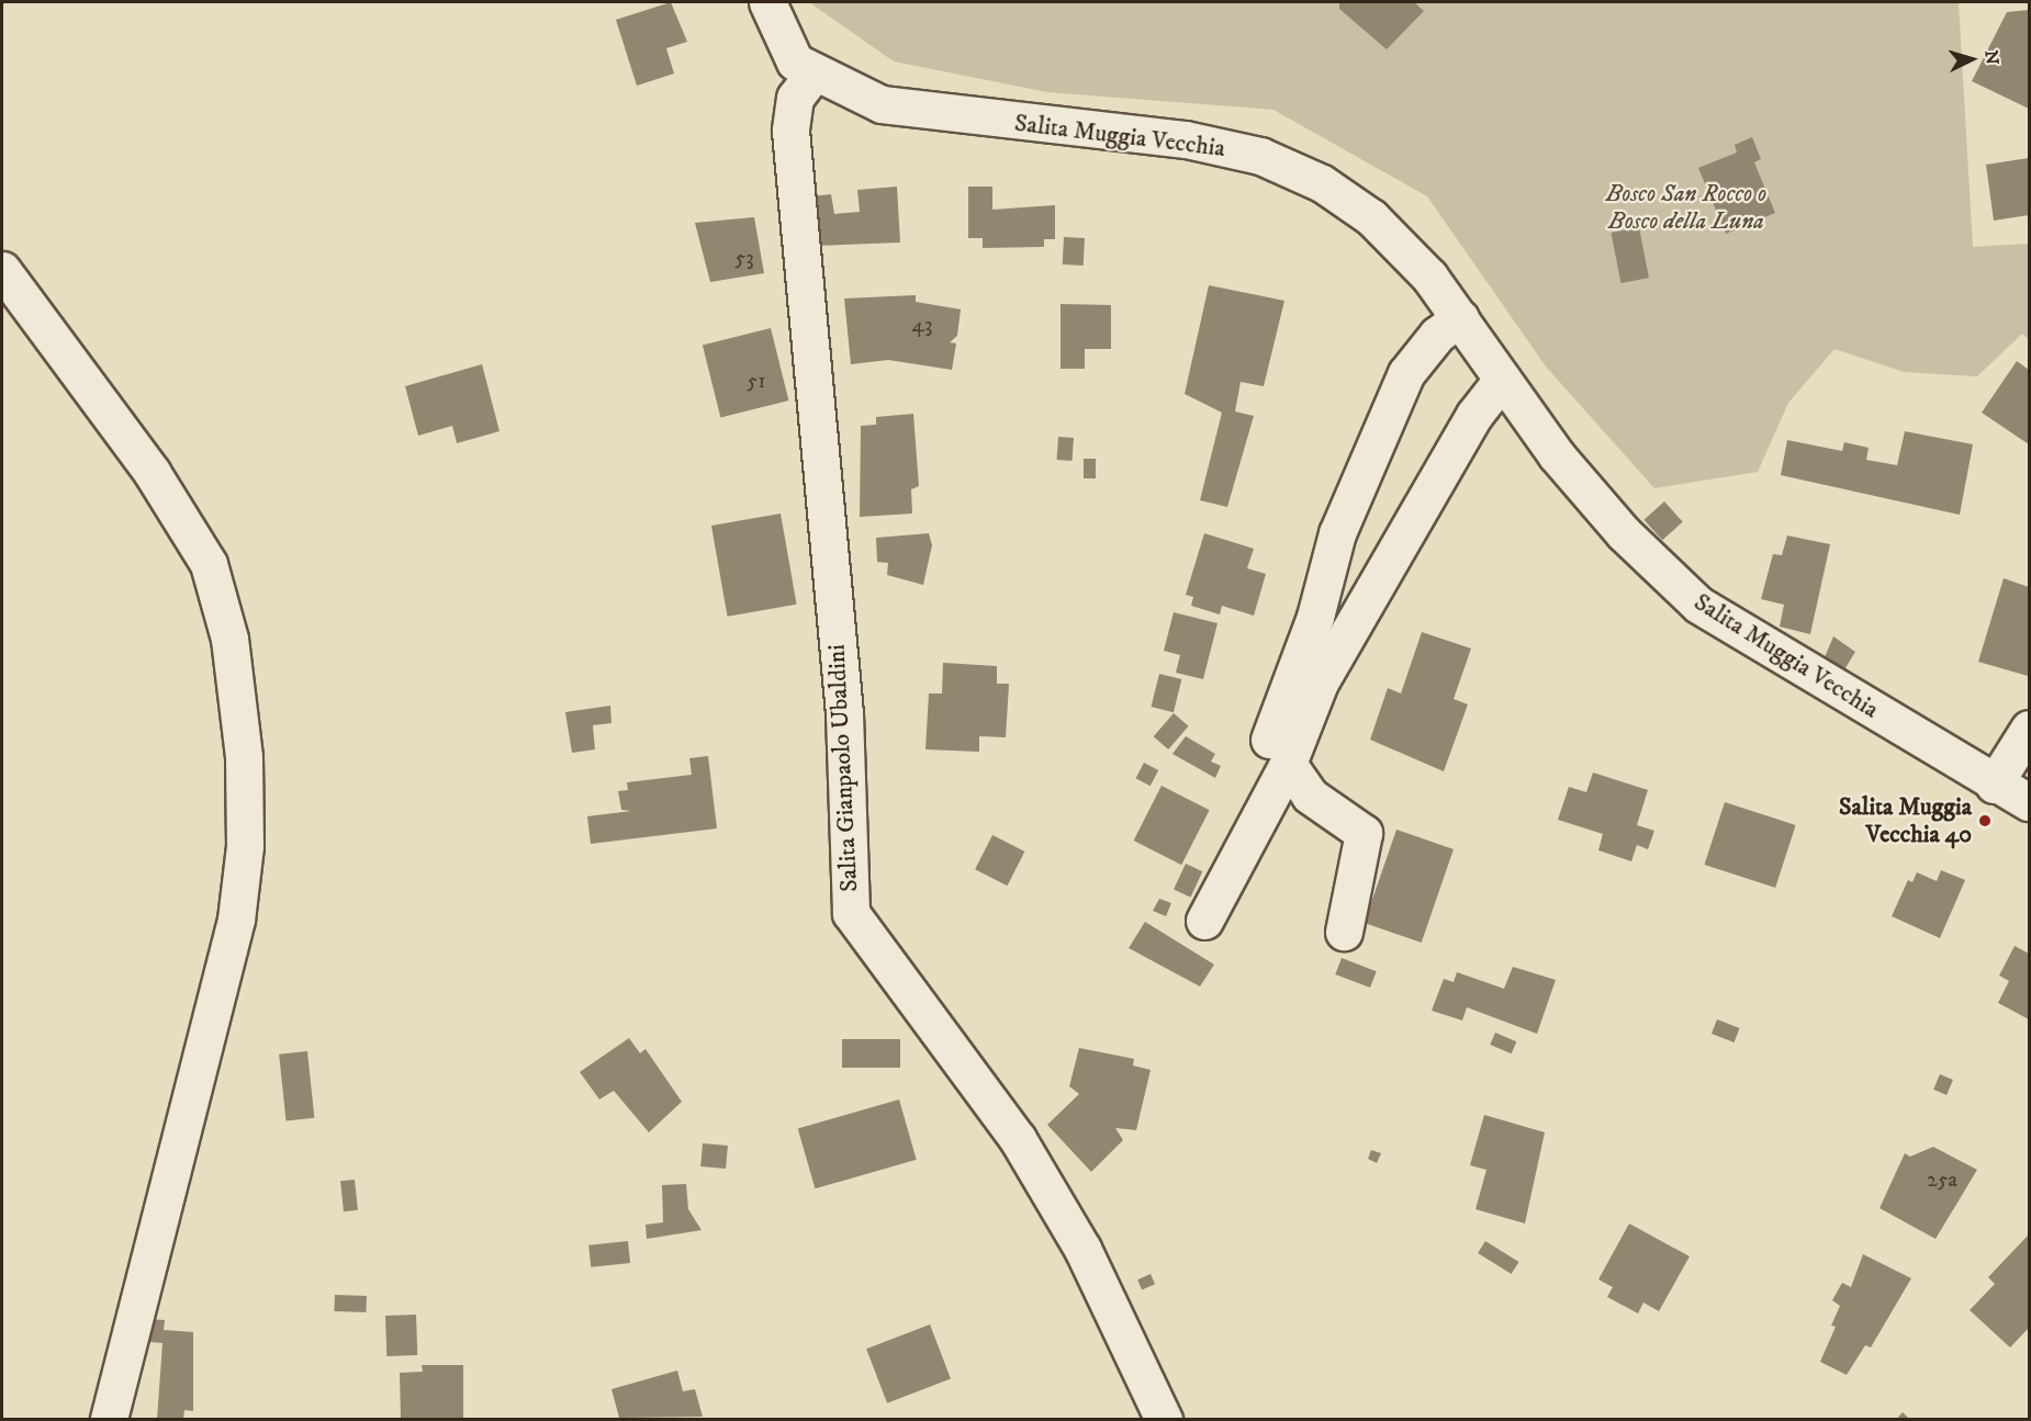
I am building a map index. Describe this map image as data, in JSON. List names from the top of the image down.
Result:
{
  "streets": {
    "street": ["Salita Muggia Vecchia", "Salita Gianpaolo Ubaldini"]
  },
  "crossings": [
    ["Salita Muggia Vecchia", "Salita Gianpaolo Ubaldini"]
  ],
  "parks": ["Bosco San Rocco o Bosco della Luna"],
  "places": ["Salita Muggia Vecchia 40"],
  "house_numbers": [
    "53",
    "43",
    "51",
    "25a"
  ],
  "north": "right"
}
